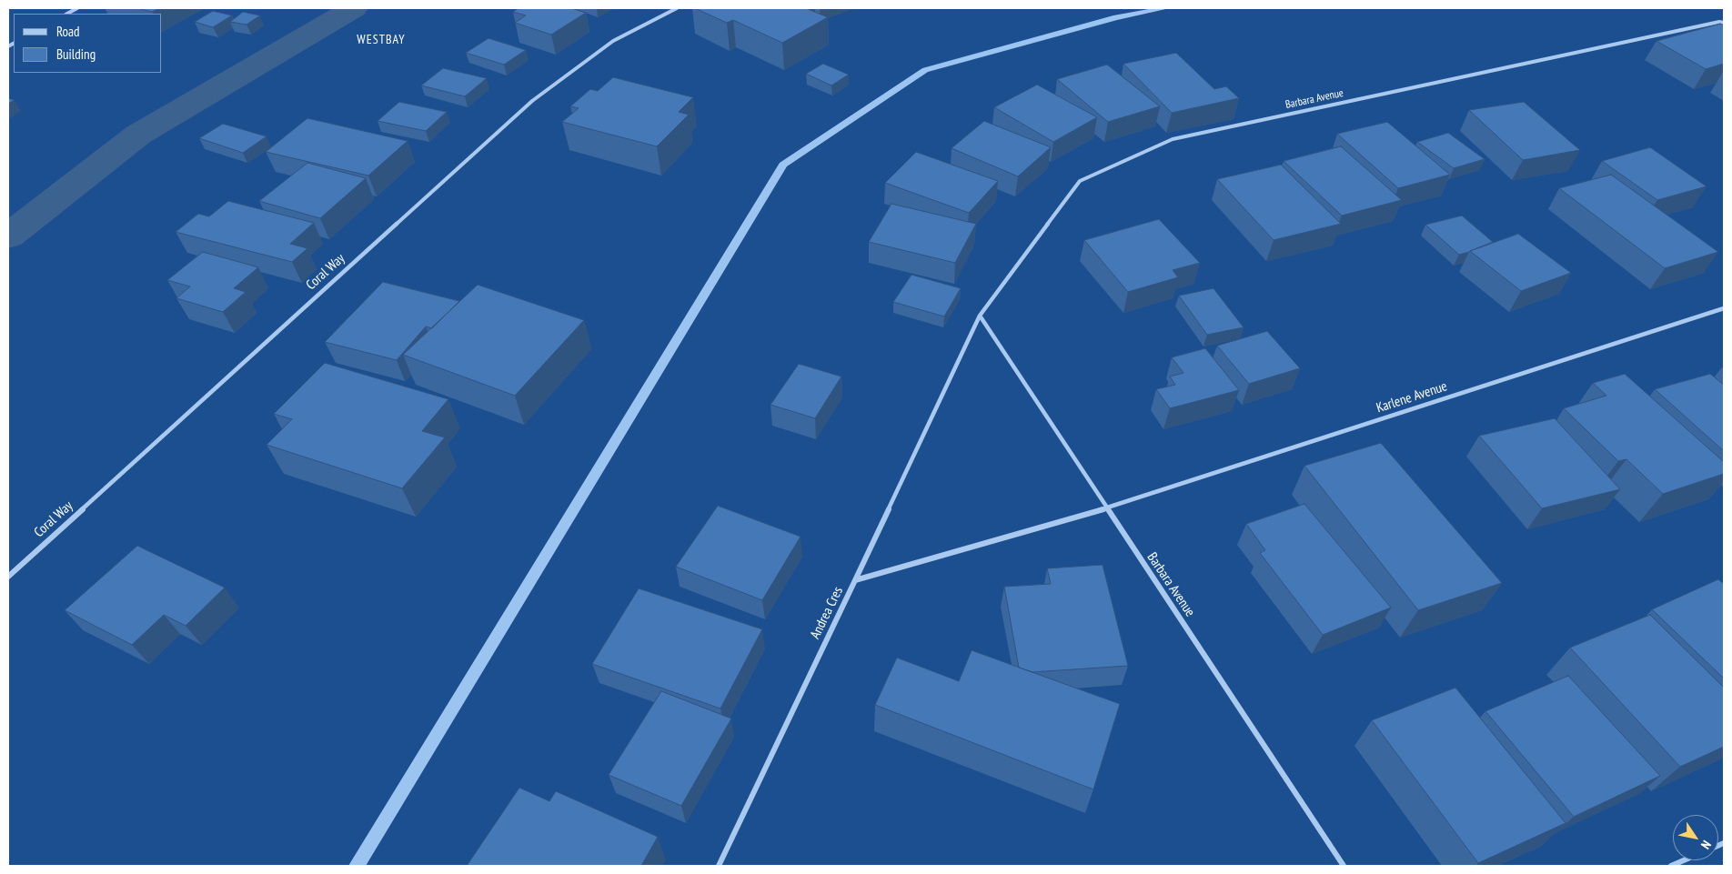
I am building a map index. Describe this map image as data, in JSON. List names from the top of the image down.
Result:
{
  "streets": {
    "street": [
      "Barbara Avenue",
      "Coral Way",
      "Karlene Avenue",
      "Andrea Cres"
    ]
  },
  "crossings": [
    ["Barbara Avenue", "Karlene Avenue"],
    ["Barbara Avenue", "Andrea Cres"],
    ["Karlene Avenue", "Andrea Cres"]
  ],
  "districts": ["WESTBAY"],
  "legend": ["Road", "Building"],
  "north": "bottom right"
}
